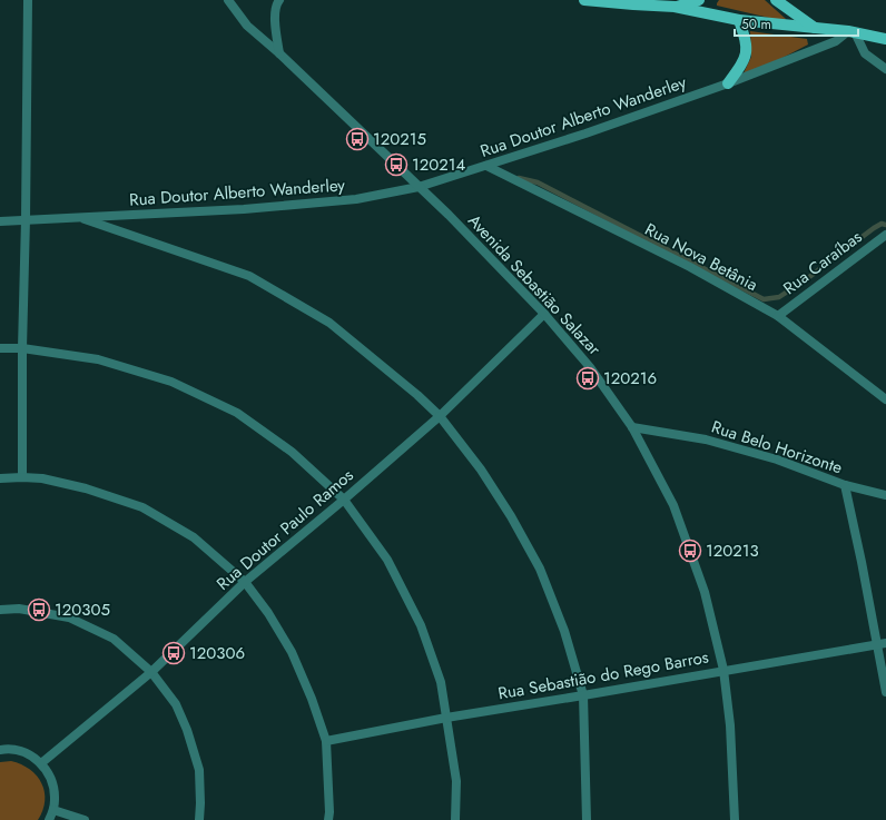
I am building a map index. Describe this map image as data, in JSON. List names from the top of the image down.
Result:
{
  "streets": {
    "street": [
      "Rua Doutor Alberto Wanderley",
      "Rua Nova Betânia",
      "Rua Caraíbas",
      "Avenida Sebastião Salazar",
      "Rua Belo Horizonte",
      "Rua Doutor Paulo Ramos",
      "Rua Sebastião do Rego Barros"
    ]
  },
  "crossings": [
    ["Rua Doutor Alberto Wanderley", "Rua Nova Betânia"],
    ["Rua Doutor Alberto Wanderley", "Avenida Sebastião Salazar"],
    ["Rua Nova Betânia", "Rua Caraíbas"],
    ["Avenida Sebastião Salazar", "Rua Belo Horizonte"],
    ["Avenida Sebastião Salazar", "Rua Doutor Paulo Ramos"],
    ["Avenida Sebastião Salazar", "Rua Sebastião do Rego Barros"]
  ],
  "places": {
    "bus stop": [
      "120215",
      "120214",
      "120216",
      "120213",
      "120305",
      "120306"
    ]
  },
  "scale_bar": "50 m"
}
